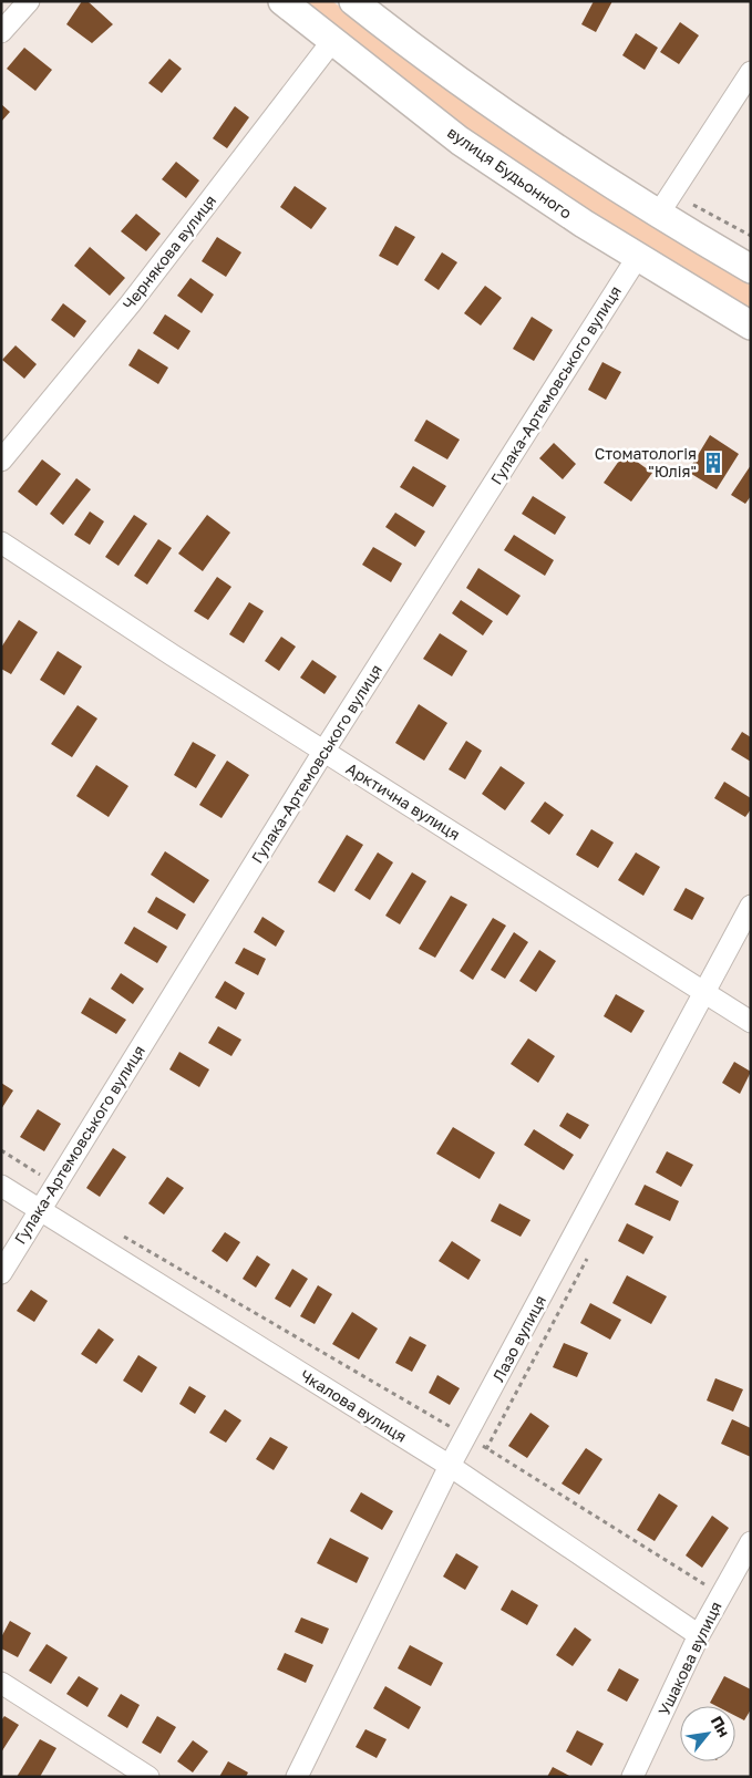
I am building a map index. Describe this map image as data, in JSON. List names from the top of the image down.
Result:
{
  "streets": {
    "main road": ["вулиця Будьонного"],
    "street": [
      "Чернякова вулиця",
      "Гулака-Артемовського вулиця",
      "Арктична вулиця",
      "Лазо вулиця",
      "Чкалова вулиця",
      "Ушакова вулиця"
    ]
  },
  "crossings": [
    ["вулиця Будьонного", "Чернякова вулиця"],
    ["вулиця Будьонного", "Гулака-Артемовського вулиця"],
    ["Гулака-Артемовського вулиця", "Арктична вулиця"],
    ["Гулака-Артемовського вулиця", "Чкалова вулиця"],
    ["Арктична вулиця", "Лазо вулиця"],
    ["Лазо вулиця", "Чкалова вулиця"],
    ["Чкалова вулиця", "Ушакова вулиця"]
  ],
  "places": {
    "building": ["Стоматологія \"Юлія\""]
  },
  "north": "top right"
}
